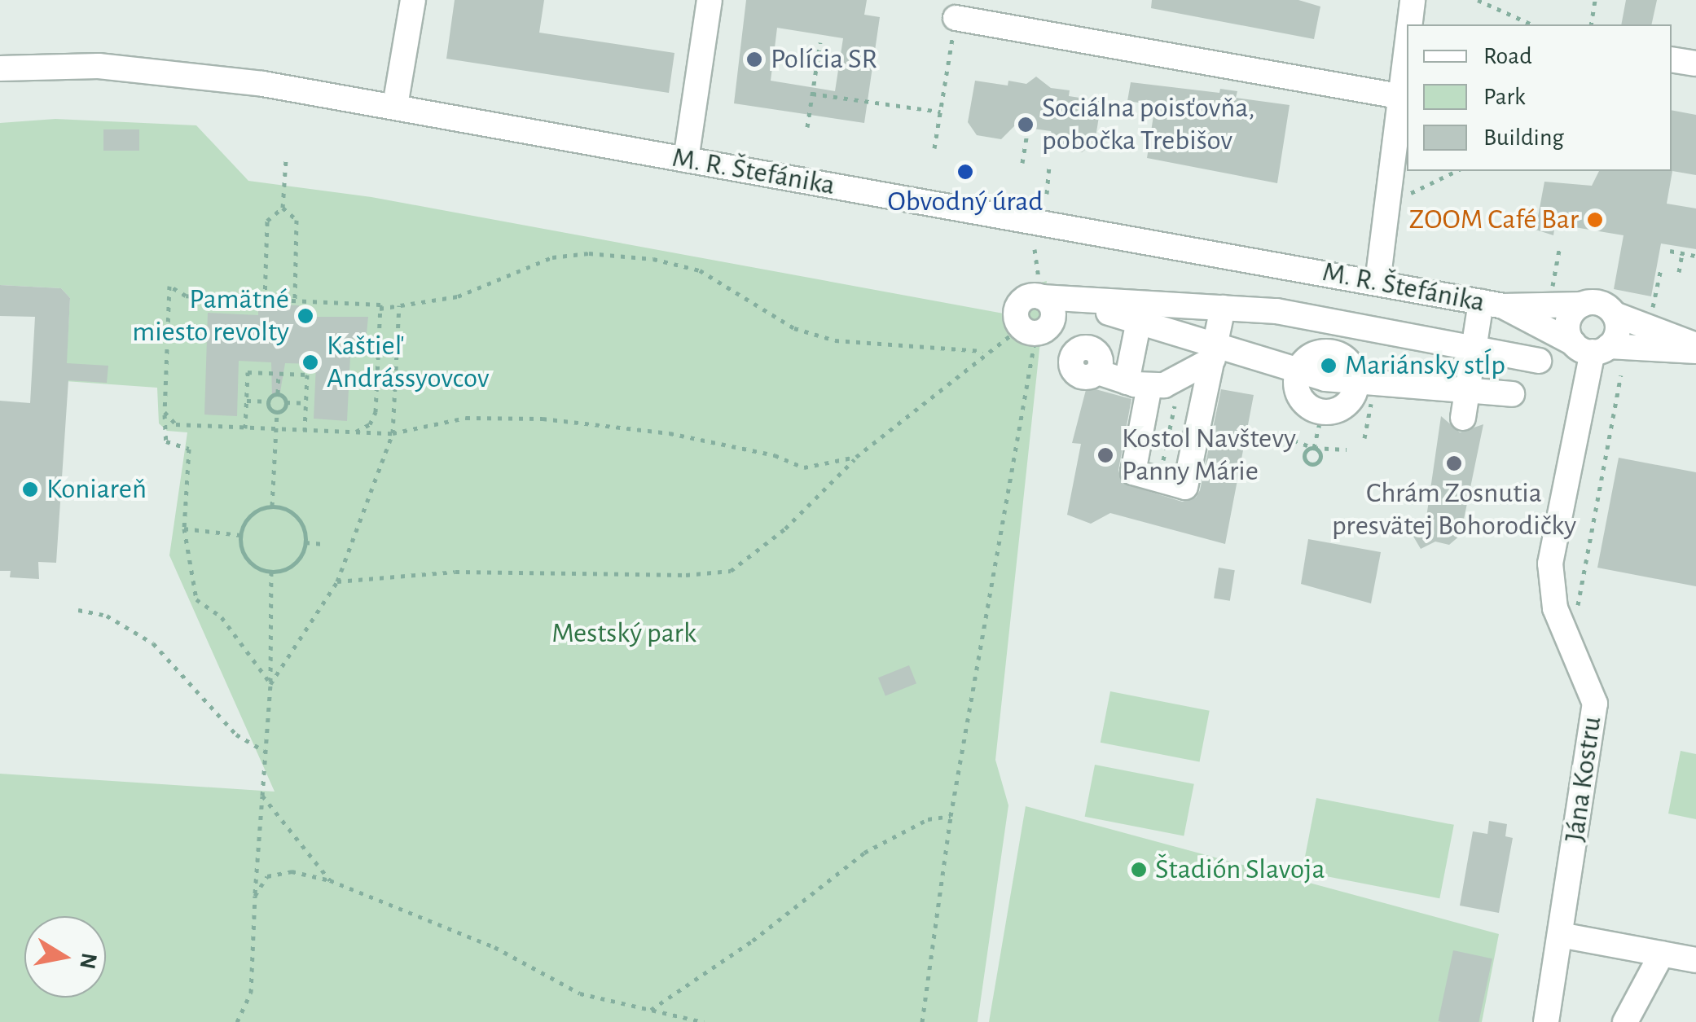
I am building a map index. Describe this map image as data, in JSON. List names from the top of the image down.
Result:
{
  "streets": {
    "street": ["M. R. Štefánika", "Jána Kostru"]
  },
  "crossings": [
    ["M. R. Štefánika", "Jána Kostru"]
  ],
  "parks": ["Mestský park"],
  "places": [
    "Polícia SR",
    "Sociálna poisťovňa, pobočka Trebišov",
    "Obvodný úrad",
    "ZOOM Café Bar",
    "Pamätné miesto revolty",
    "Kaštieľ Andrássyovcov",
    "Mariánsky stĺp",
    "Kostol Navštevy Panny Márie",
    "Chrám Zosnutia presvätej Bohorodičky",
    "Koniareň",
    "Štadión Slavoja"
  ],
  "legend": ["Road", "Park", "Building"],
  "north": "right"
}
